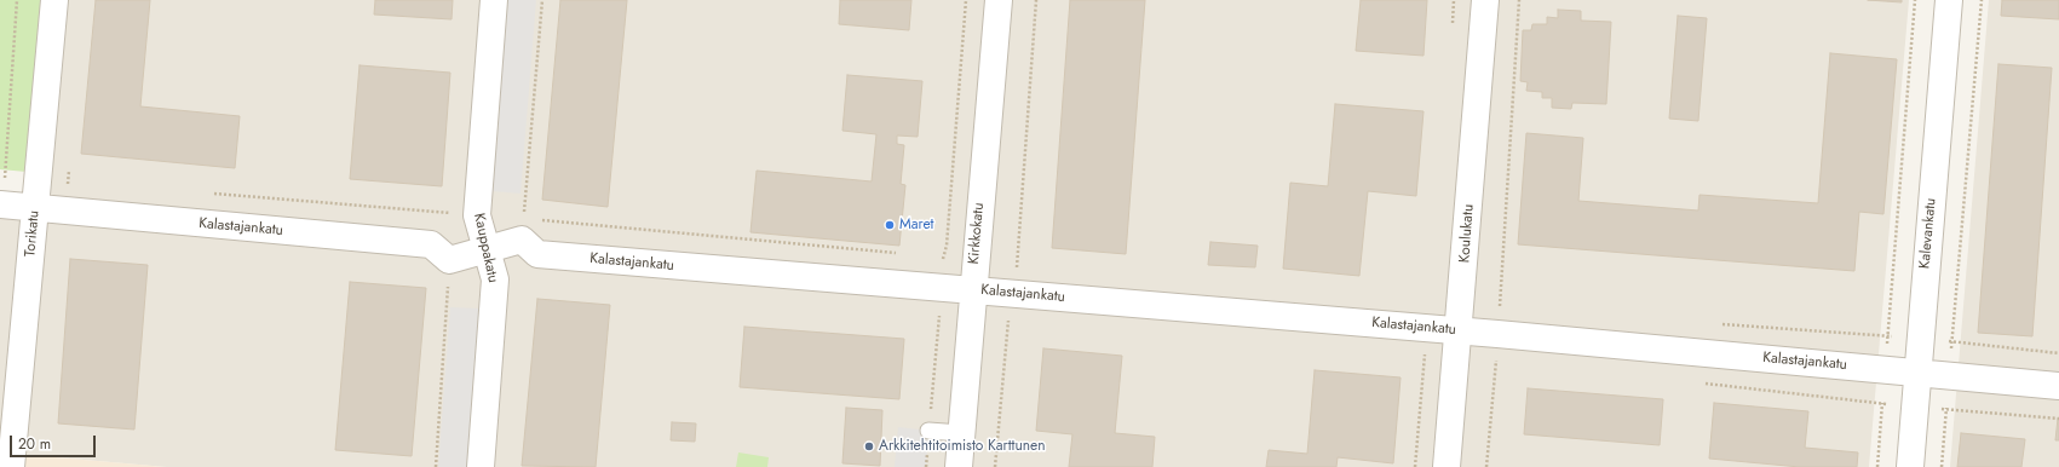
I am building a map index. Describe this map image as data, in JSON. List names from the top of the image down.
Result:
{
  "streets": {
    "street": [
      "Kalastajankatu",
      "Torikatu",
      "Kirkkokatu",
      "Koulukatu",
      "Kalevankatu",
      "Kauppakatu"
    ]
  },
  "crossings": [
    ["Kalastajankatu", "Torikatu"],
    ["Kalastajankatu", "Kirkkokatu"],
    ["Kalastajankatu", "Koulukatu"],
    ["Kalastajankatu", "Kalevankatu"],
    ["Kalastajankatu", "Kauppakatu"]
  ],
  "places": ["Maret", "Arkkitehtitoimisto Karttunen"],
  "scale_bar": "20 m"
}
